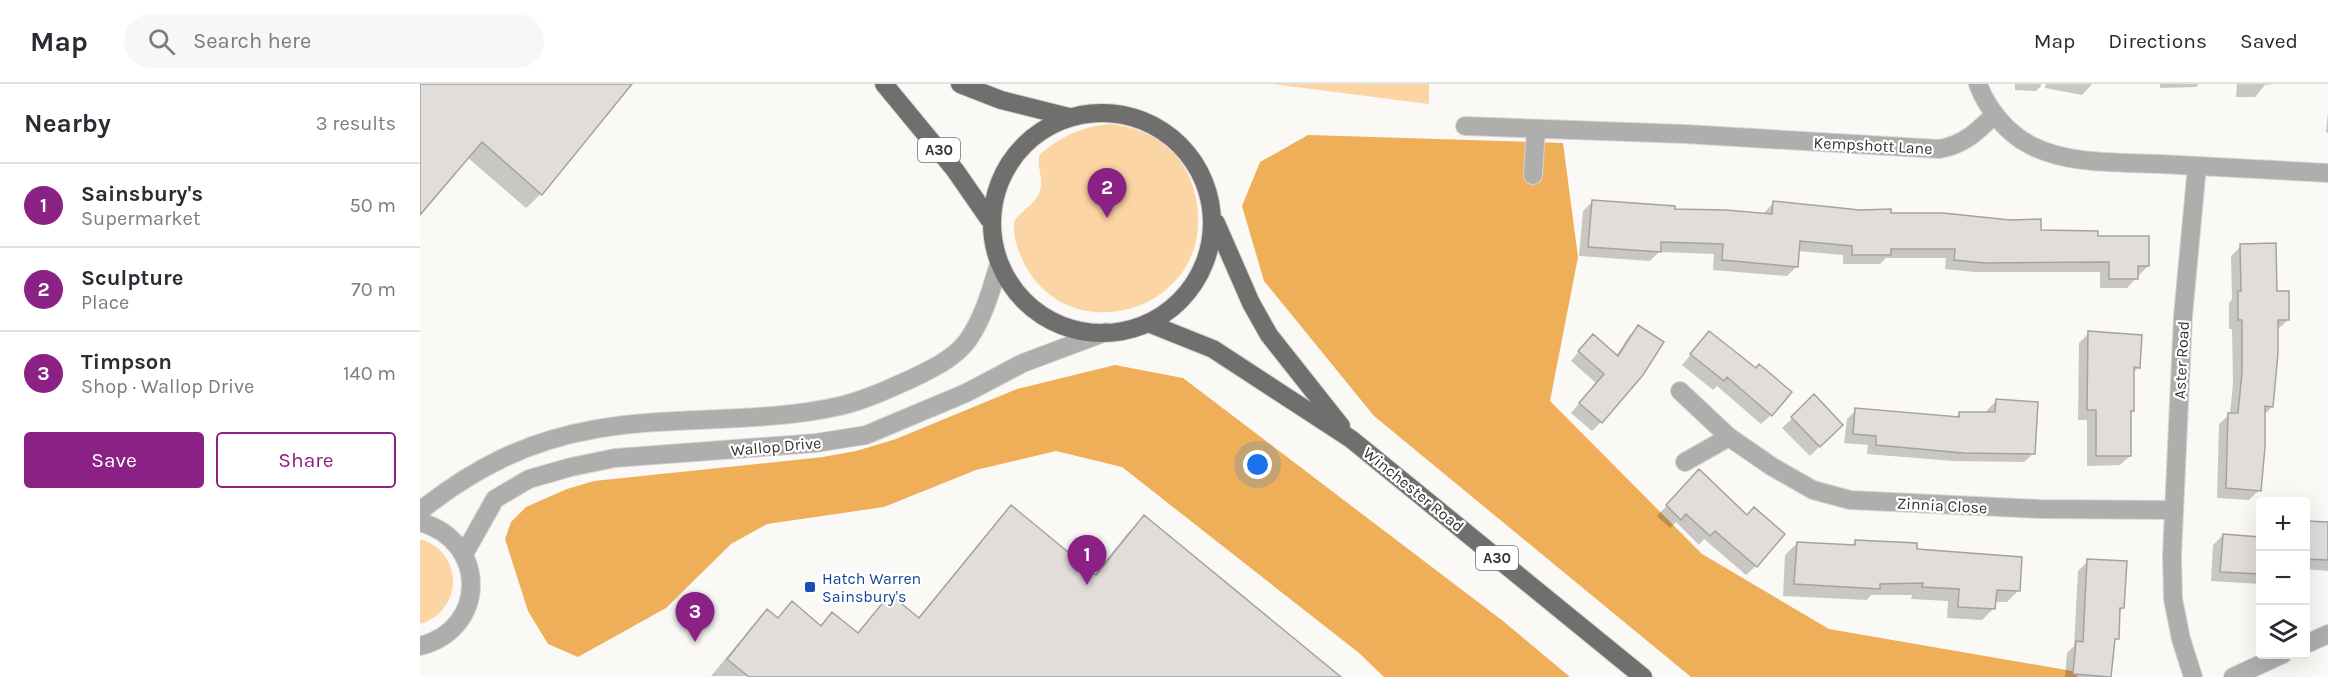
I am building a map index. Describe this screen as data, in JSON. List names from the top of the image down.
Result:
{
  "streets": {
    "main road": ["A30", "Winchester Road"],
    "street": [
      "Kempshott Lane",
      "Aster Road",
      "Wallop Drive",
      "Zinnia Close"
    ]
  },
  "crossings": [
    ["Aster Road", "Zinnia Close"]
  ],
  "places": {
    "transit": ["Hatch Warren Sainsbury's"]
  },
  "page": {
    "header": "Map",
    "search": "Search here",
    "nav": ["Map", "Directions", "Saved"],
    "heading": ["Nearby", "3 results"],
    "list": [
      {
        "mark": "1",
        "name": "Sainsbury's",
        "note": "Supermarket",
        "value": "50 m"
      },
      {
        "mark": "2",
        "name": "Sculpture",
        "note": "Place",
        "value": "70 m"
      },
      {
        "mark": "3",
        "name": "Timpson",
        "note": "Shop · Wallop Drive",
        "value": "140 m"
      }
    ],
    "pins": ["2", "1", "3"],
    "buttons": ["Save", "Share"],
    "map_buttons": ["+", "−"]
  }
}
